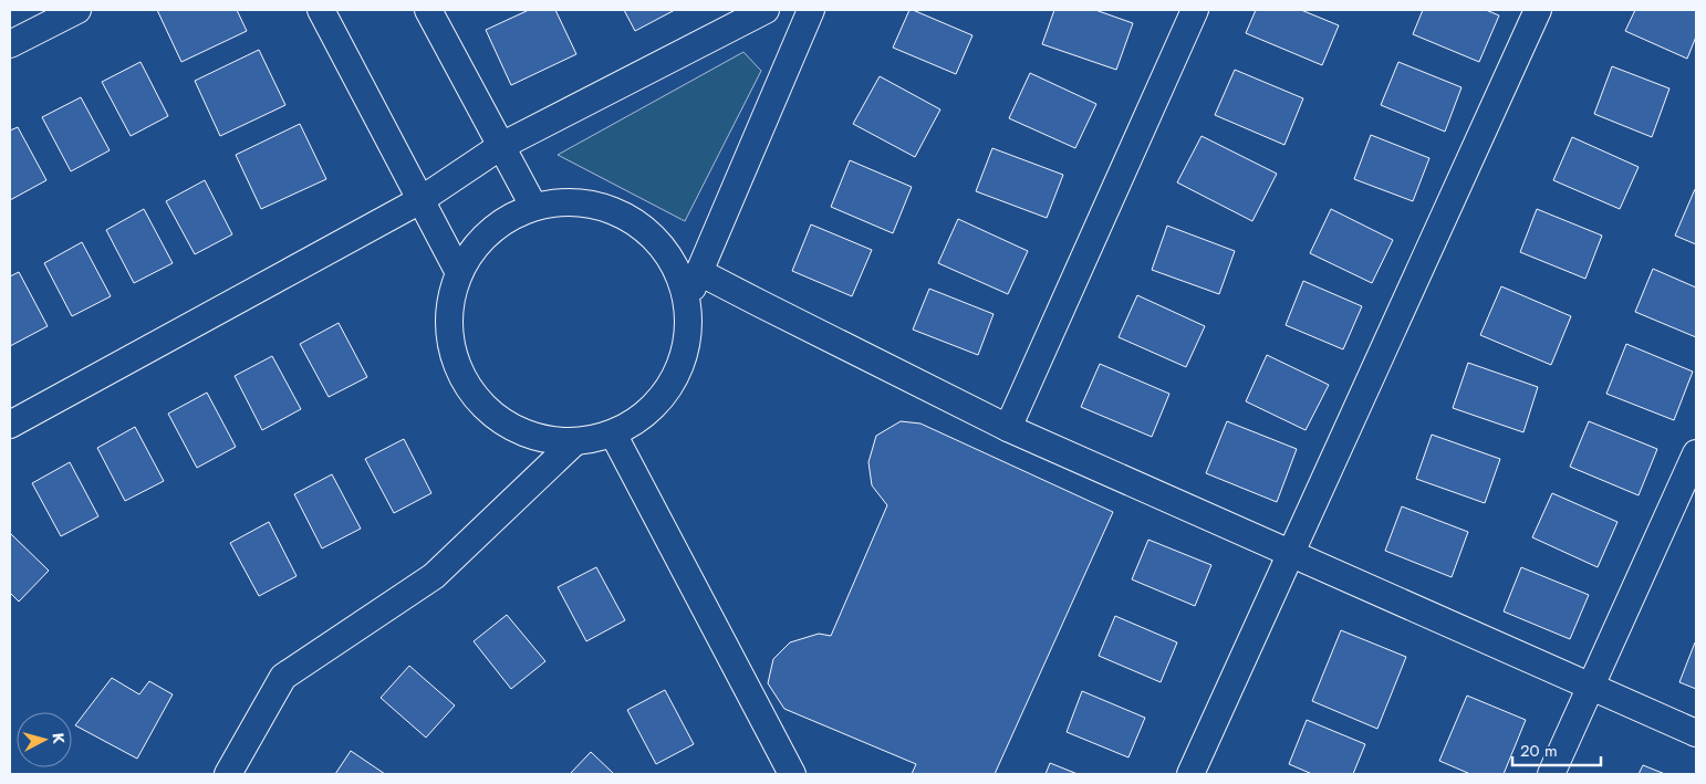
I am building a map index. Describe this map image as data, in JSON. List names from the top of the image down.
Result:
{
  "scale_bar": "20 m",
  "north": "right"
}
